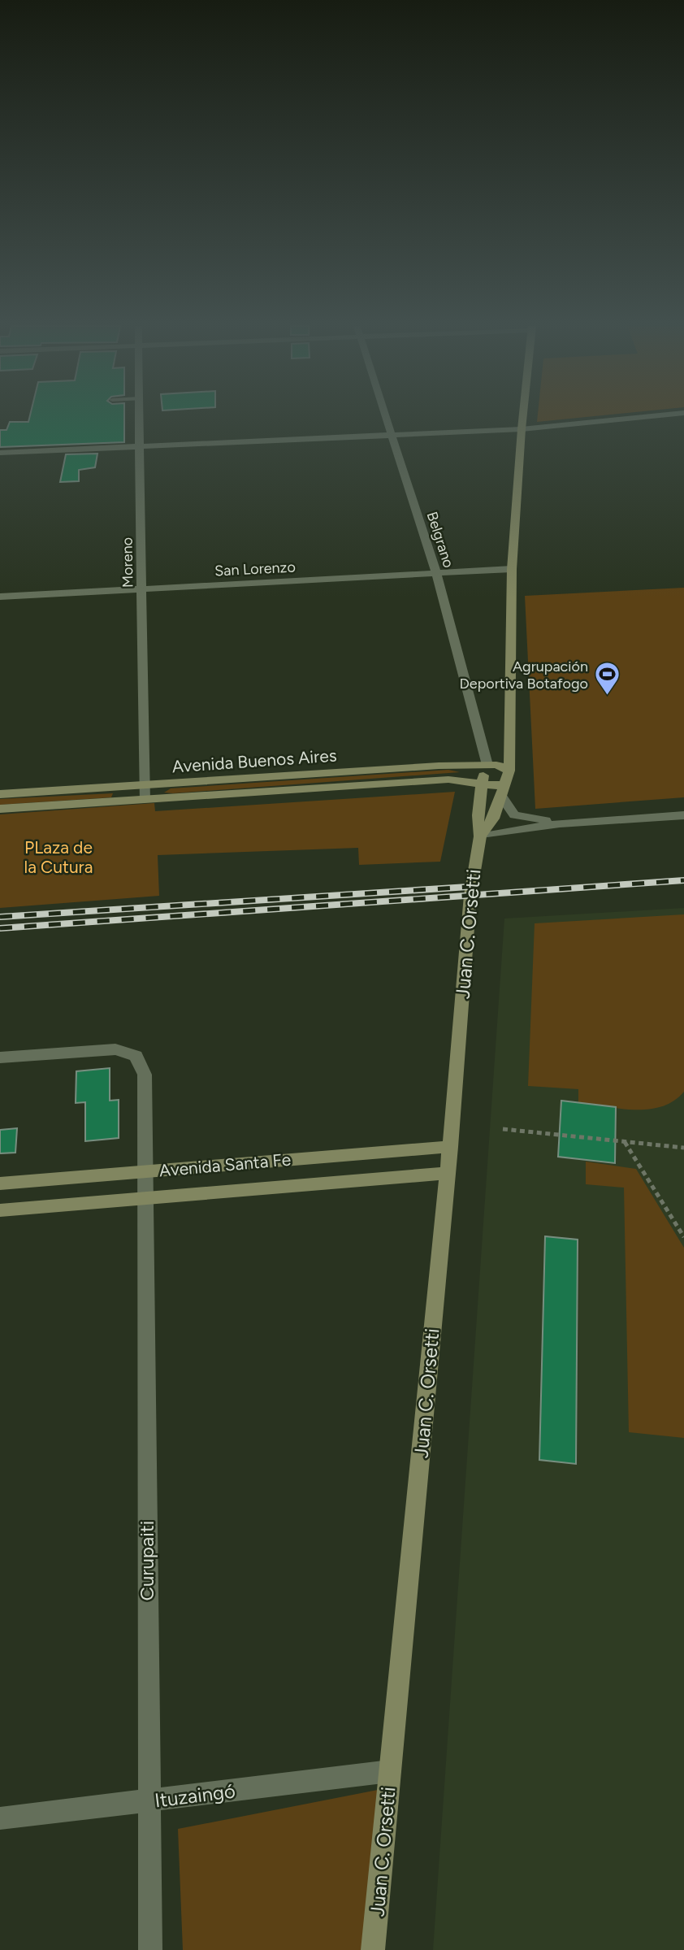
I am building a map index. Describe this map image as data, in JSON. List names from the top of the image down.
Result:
{
  "streets": {
    "main road": ["Avenida Buenos Aires", "Juan C. Orsetti", "Avenida Santa Fe"],
    "street": [
      "Belgrano",
      "Moreno",
      "San Lorenzo",
      "Curupaiti",
      "Ituzaingó"
    ]
  },
  "crossings": [
    ["Belgrano", "San Lorenzo"],
    ["Belgrano", "Avenida Buenos Aires"],
    ["Belgrano", "Juan C. Orsetti"],
    ["Moreno", "San Lorenzo"],
    ["Moreno", "Avenida Buenos Aires"],
    ["San Lorenzo", "Juan C. Orsetti"],
    ["Avenida Buenos Aires", "Juan C. Orsetti"],
    ["Juan C. Orsetti", "Avenida Santa Fe"],
    ["Juan C. Orsetti", "Ituzaingó"],
    ["Avenida Santa Fe", "Curupaiti"],
    ["Curupaiti", "Ituzaingó"]
  ],
  "parks": ["PLaza de la Cutura"],
  "places": {
    "sports": ["Agrupación Deportiva Botafogo"]
  }
}
